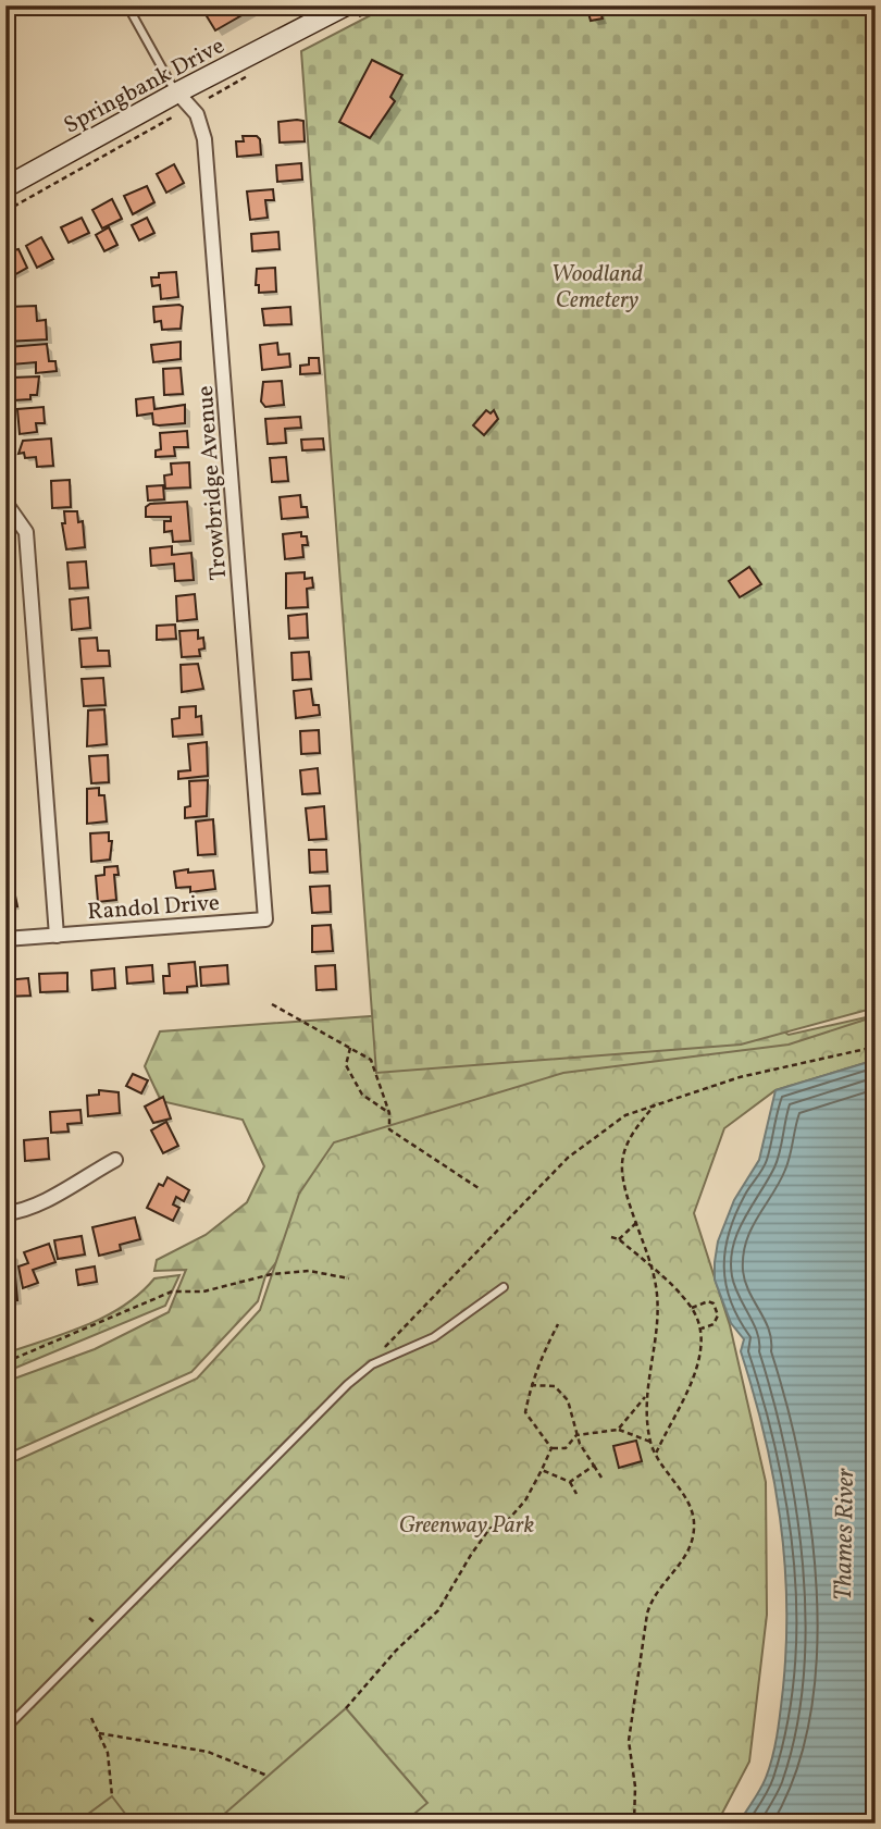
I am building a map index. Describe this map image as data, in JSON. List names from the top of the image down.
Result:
{
  "streets": {
    "main road": ["Springbank Drive"],
    "street": ["Trowbridge Avenue", "Randol Drive"]
  },
  "crossings": [
    ["Springbank Drive", "Trowbridge Avenue"],
    ["Trowbridge Avenue", "Randol Drive"]
  ],
  "water": ["Thames River"],
  "parks": ["Woodland Cemetery", "Greenway Park"]
}
